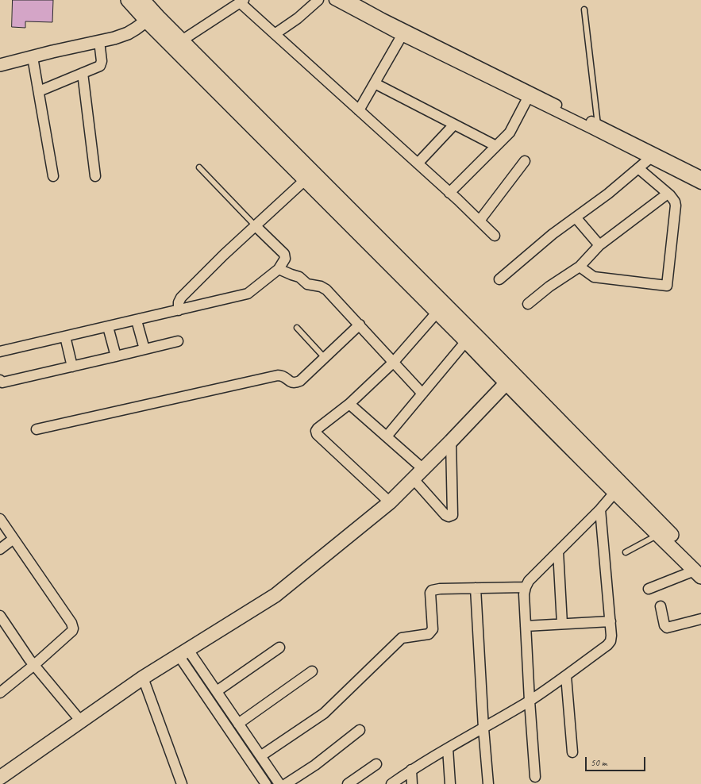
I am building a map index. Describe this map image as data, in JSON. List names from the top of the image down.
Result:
{
  "scale_bar": "50 m"
}
